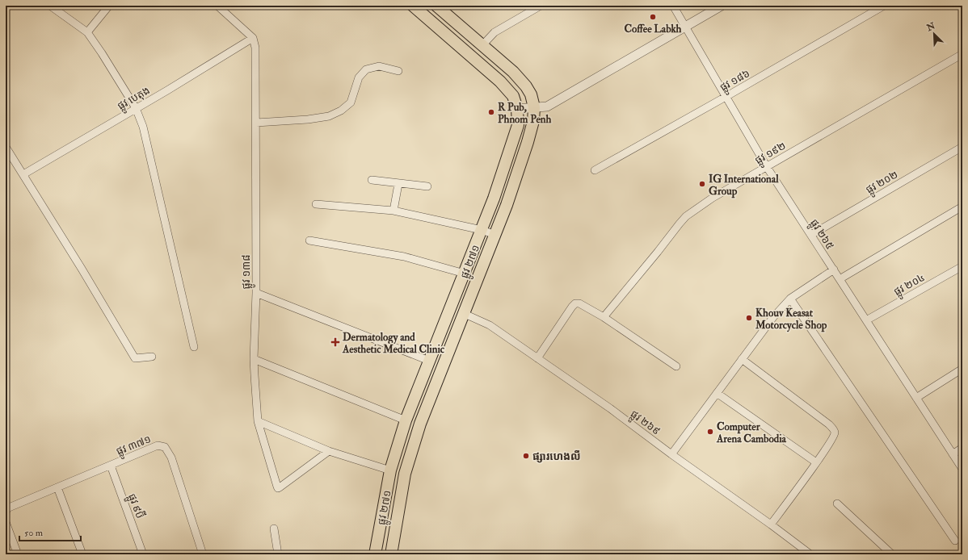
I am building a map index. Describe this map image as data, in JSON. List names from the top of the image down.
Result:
{
  "streets": {
    "main road": ["ផ្លូវ ២៧១"],
    "street": [
      "ផ្លូវ ១៨៦",
      "ផ្លូវ បេតុង",
      "ផ្លូវ ១៩២",
      "ផ្លូវ ២០២",
      "ផ្លូវ ២៦៥",
      "ផ្លូវ ១៣៨",
      "ផ្លូវ ២០៤",
      "ផ្លូវ ២៦៩",
      "ផ្លូវ ៣៧១",
      "ផ្លូវ ៩ប៊ី"
    ]
  },
  "crossings": [
    ["ផ្លូវ ១៨៦", "ផ្លូវ ២៦៥"],
    ["ផ្លូវ បេតុង", "ផ្លូវ ១៣៨"],
    ["ផ្លូវ ១៩២", "ផ្លូវ ២៦៥"],
    ["ផ្លូវ ២០២", "ផ្លូវ ២៦៥"],
    ["ផ្លូវ ២៦៥", "ផ្លូវ ២០៤"],
    ["ផ្លូវ ២៧១", "ផ្លូវ ២៦៩"],
    ["ផ្លូវ ៣៧១", "ផ្លូវ ៩ប៊ី"]
  ],
  "places": {
    "other": [
      "Coffee Labkh",
      "R Pub, Phnom Penh",
      "IG International Group",
      "Khouv Keasat Motorcycle Shop",
      "Computer Arena Cambodia",
      "ផ្សារហេងលី"
    ],
    "health": ["Dermatology and Aesthetic Medical Clinic"]
  },
  "scale_bar": "50 m",
  "north": "top left"
}
